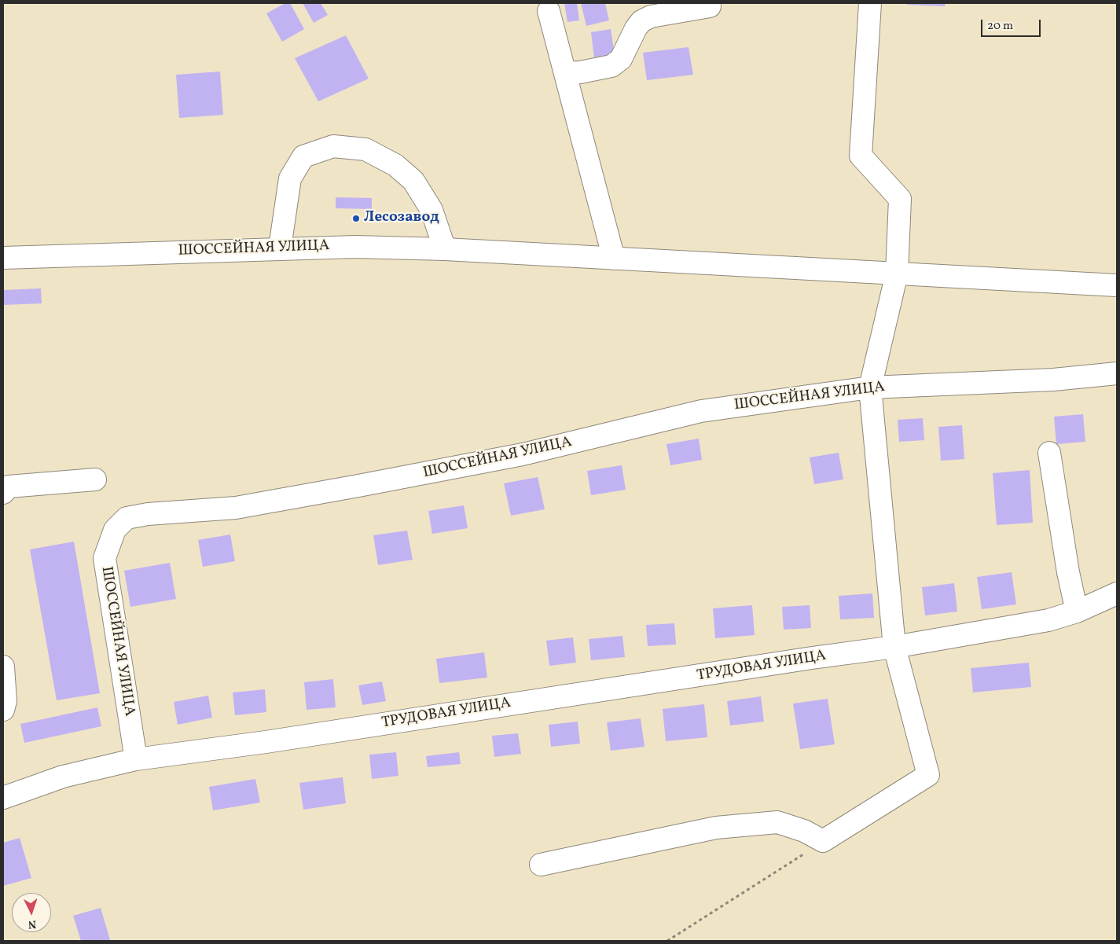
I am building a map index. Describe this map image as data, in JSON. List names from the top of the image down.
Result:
{
  "streets": {
    "street": ["ШОССЕЙНАЯ УЛИЦА", "ТРУДОВАЯ УЛИЦА"]
  },
  "crossings": [
    ["ШОССЕЙНАЯ УЛИЦА", "ТРУДОВАЯ УЛИЦА"]
  ],
  "places": ["Лесозавод"],
  "scale_bar": "20 m",
  "north": "bottom"
}
